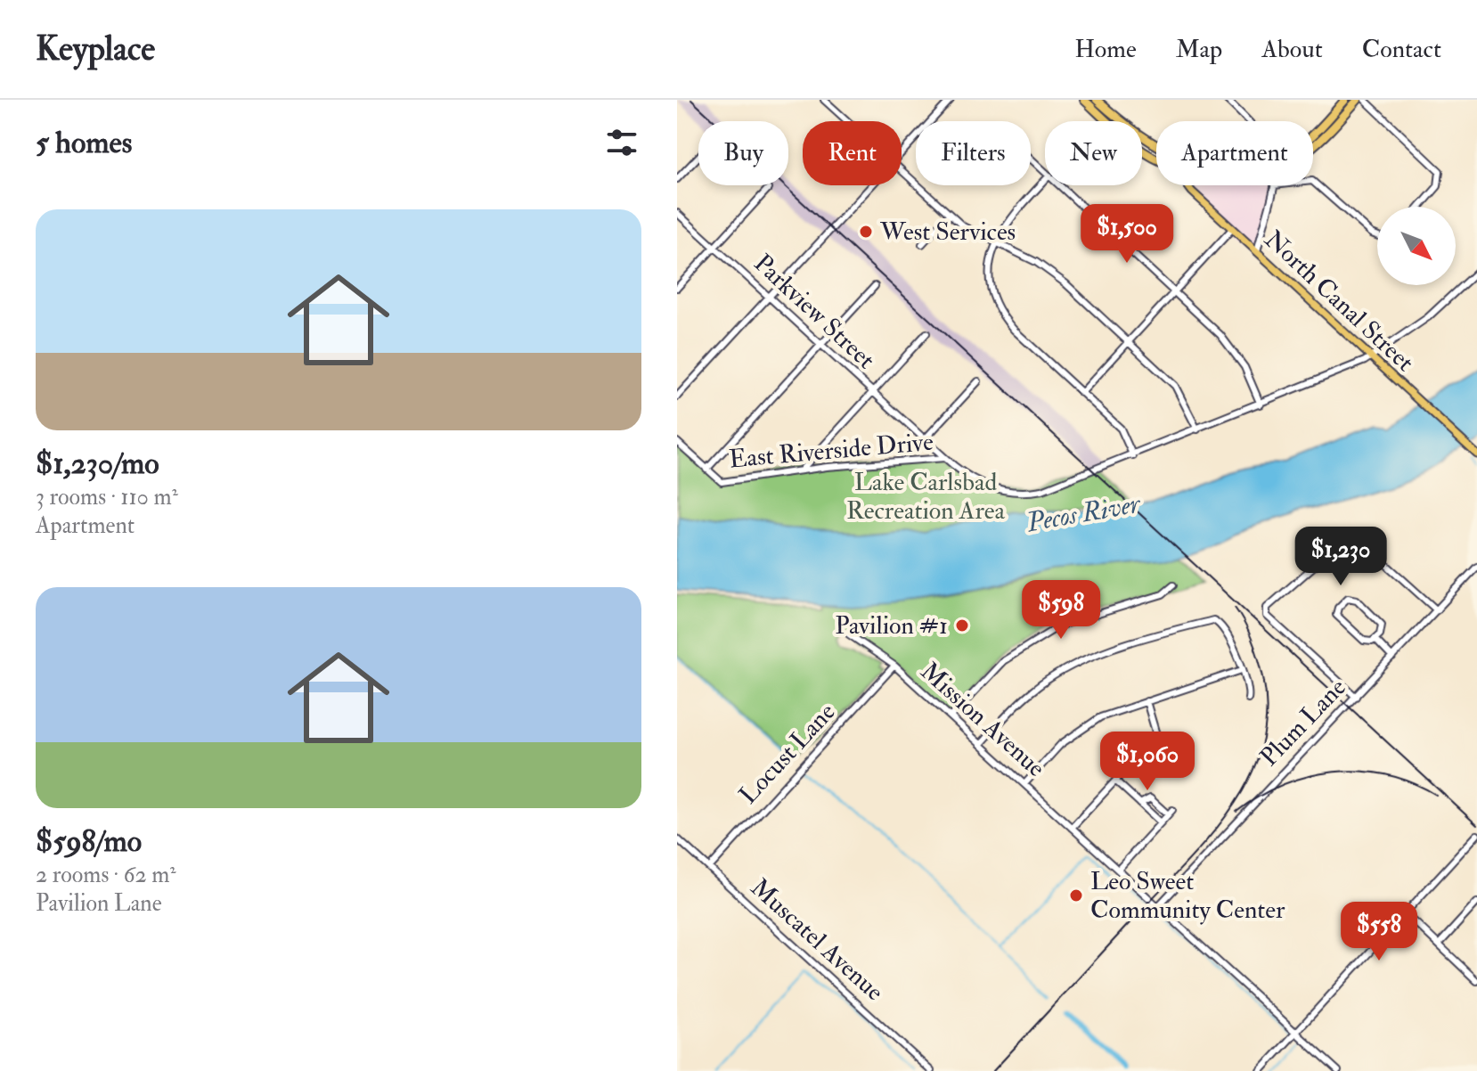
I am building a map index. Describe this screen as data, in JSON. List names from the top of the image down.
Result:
{
  "streets": {
    "main road": ["North Canal Street"],
    "street": [
      "Parkview Street",
      "East Riverside Drive",
      "Mission Avenue",
      "Plum Lane",
      "Locust Lane",
      "Muscatel Avenue"
    ]
  },
  "crossings": [
    ["North Canal Street", "East Riverside Drive"],
    ["Parkview Street", "East Riverside Drive"],
    ["Mission Avenue", "Plum Lane"],
    ["Mission Avenue", "Locust Lane"],
    ["Locust Lane", "Muscatel Avenue"]
  ],
  "water": ["Pecos River"],
  "parks": ["Lake Carlsbad Recreation Area"],
  "places": ["West Services", "Pavilion #1", "Leo Sweet Community Center"],
  "north": "bottom right",
  "page": {
    "header": "Keyplace",
    "nav": [
      "Home",
      "Map",
      "About",
      "Contact"
    ],
    "heading": "5 homes",
    "chip": [
      "Buy",
      "Rent",
      "Filters",
      "New",
      "Apartment"
    ],
    "list": [
      {
        "name": "$1,230/mo",
        "note": "3 rooms · 110 m² · Apartment"
      },
      {
        "name": "$598/mo",
        "note": "2 rooms · 62 m² · Pavilion Lane"
      }
    ],
    "price": [
      "$1,500",
      "$1,230",
      "$598",
      "$1,060",
      "$558"
    ]
  }
}
